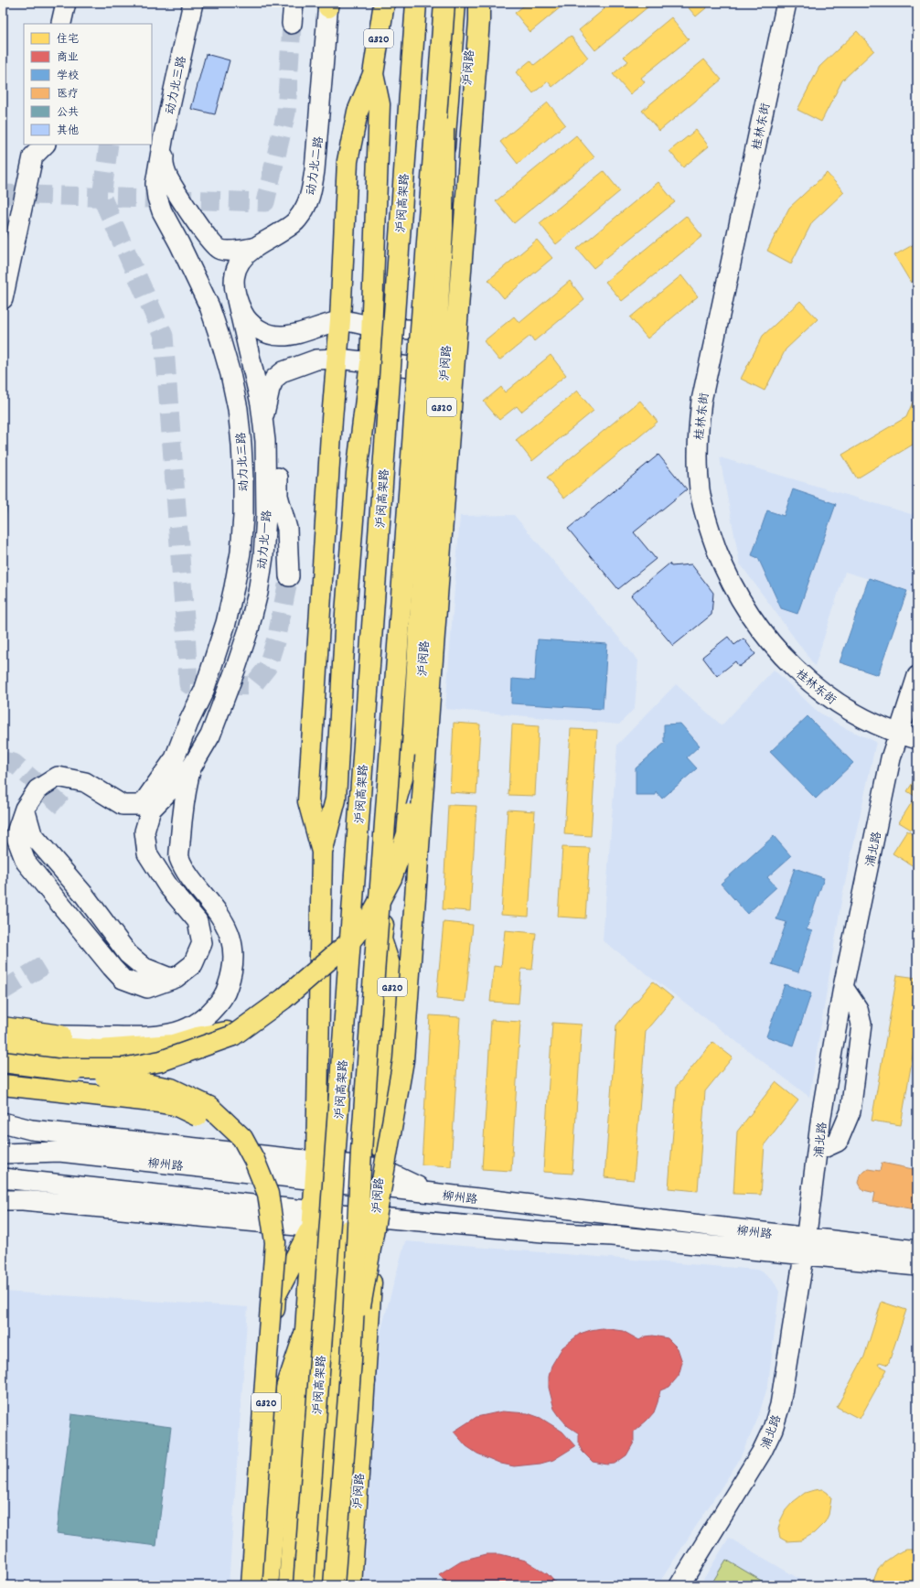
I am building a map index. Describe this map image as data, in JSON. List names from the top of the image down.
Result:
{
  "streets": {
    "main road": ["G320", "沪闵路", "沪闵高架路"],
    "street": [
      "动力北三路",
      "桂林东街",
      "动力北二路",
      "动力北一路",
      "浦北路",
      "柳州路"
    ]
  },
  "crossings": [
    ["G320", "动力北二路"],
    ["G320", "柳州路"],
    ["沪闵路", "动力北二路"],
    ["沪闵路", "柳州路"],
    ["动力北三路", "动力北一路"],
    ["桂林东街", "浦北路"],
    ["动力北二路", "动力北一路"],
    ["浦北路", "柳州路"]
  ],
  "legend": [
    "住宅",
    "商业",
    "学校",
    "医疗",
    "公共",
    "其他"
  ]
}
